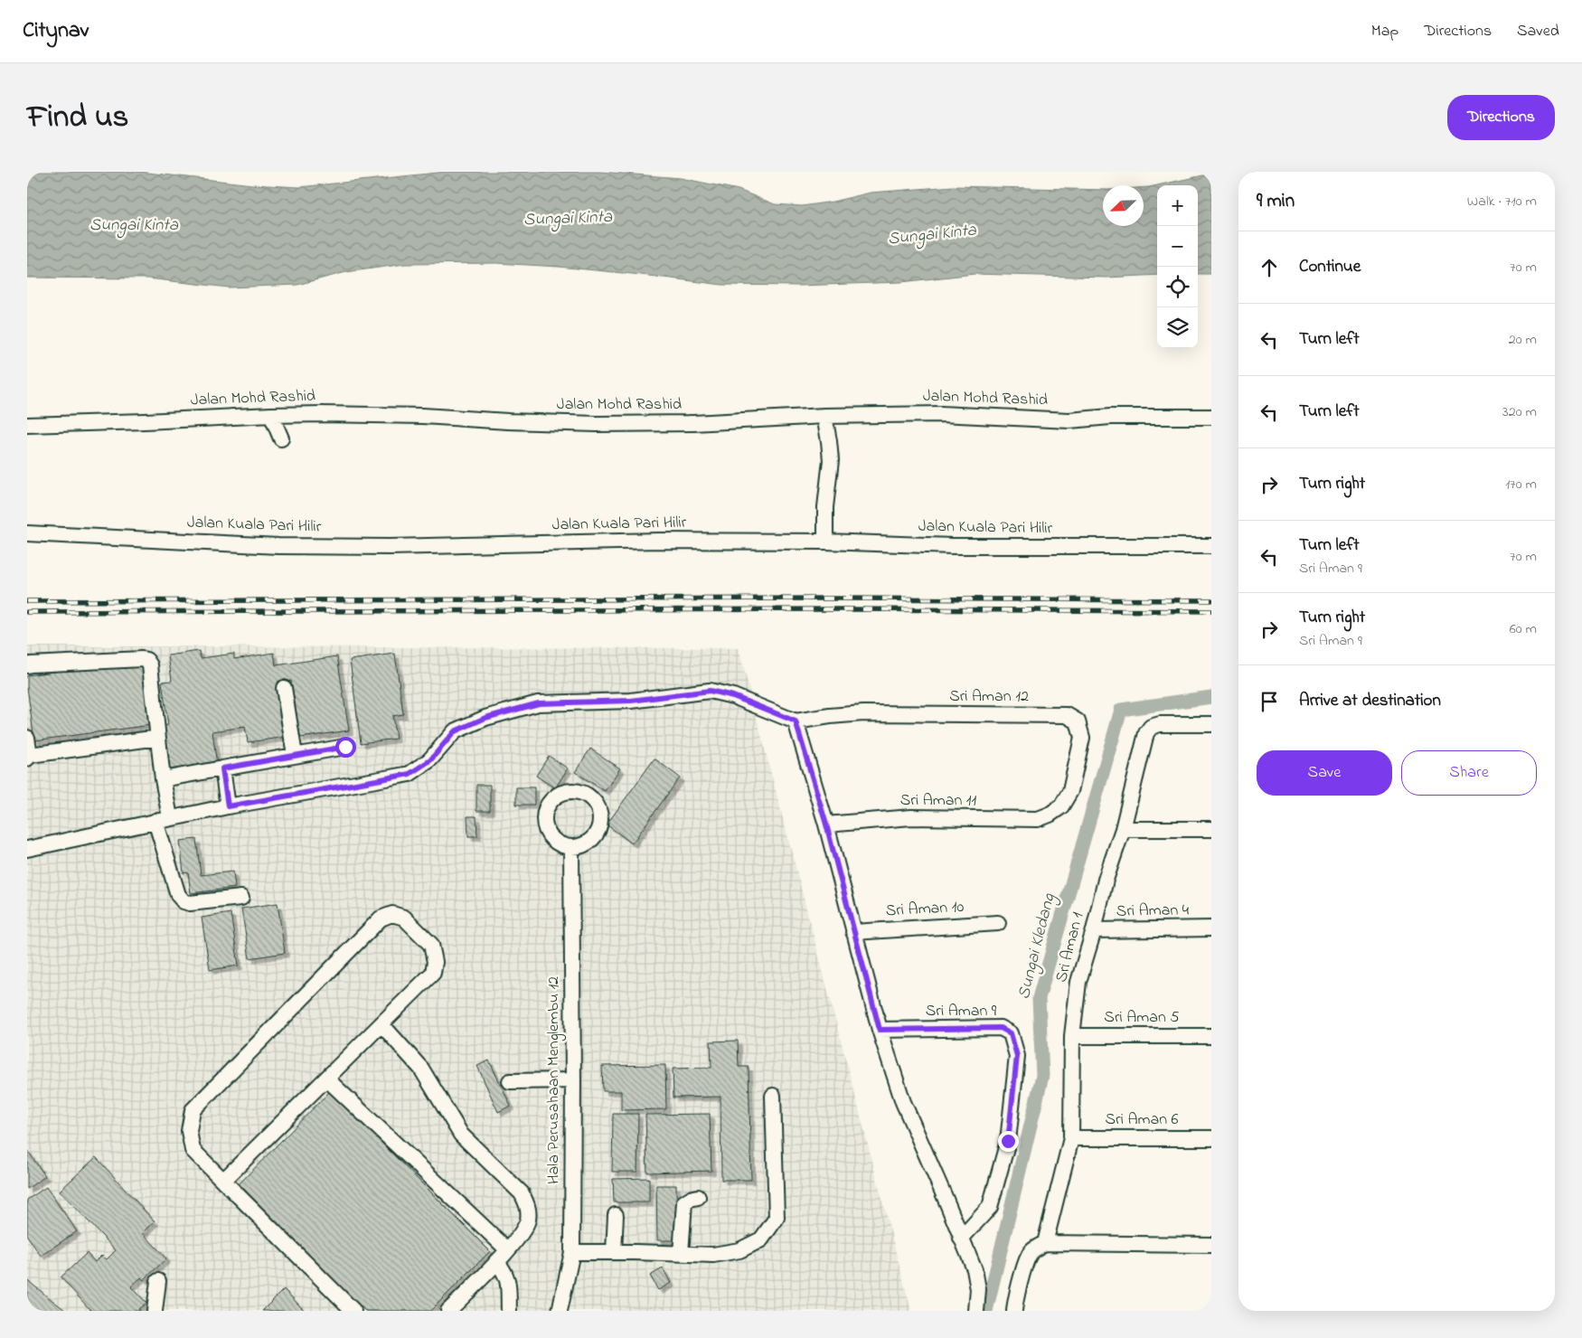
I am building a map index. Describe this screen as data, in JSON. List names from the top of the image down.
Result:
{
  "streets": {
    "street": [
      "Jalan Mohd Rashid",
      "Jalan Kuala Pari Hilir",
      "Sri Aman 12",
      "Sri Aman 11",
      "Sri Aman 10",
      "Sri Aman 4",
      "Sri Aman 1",
      "Sri Aman 9",
      "Sri Aman 5",
      "Hala Perusahaan Menglembu 12",
      "Sri Aman 6"
    ]
  },
  "crossings": [
    ["Sri Aman 12", "Sri Aman 11"],
    ["Sri Aman 4", "Sri Aman 1"],
    ["Sri Aman 1", "Sri Aman 5"],
    ["Sri Aman 1", "Sri Aman 6"]
  ],
  "water": ["Sungai Kinta", "Sungai Kledang"],
  "north": "bottom left",
  "page": {
    "header": "Citynav",
    "nav": ["Map", "Directions", "Saved"],
    "title": "Find us",
    "buttons": [
      "Directions",
      ["Save", "Share"]
    ],
    "heading": ["9 min", "Walk · 710 m"],
    "map_buttons": ["+", "−"],
    "list": [
      ["Continue", "70 m"],
      ["Turn left", "20 m"],
      ["Turn left", "320 m"],
      ["Turn right", "170 m"],
      ["Turn left", "Sri Aman 9", "70 m"],
      ["Turn right", "Sri Aman 9", "60 m"],
      "Arrive at destination"
    ]
  }
}
